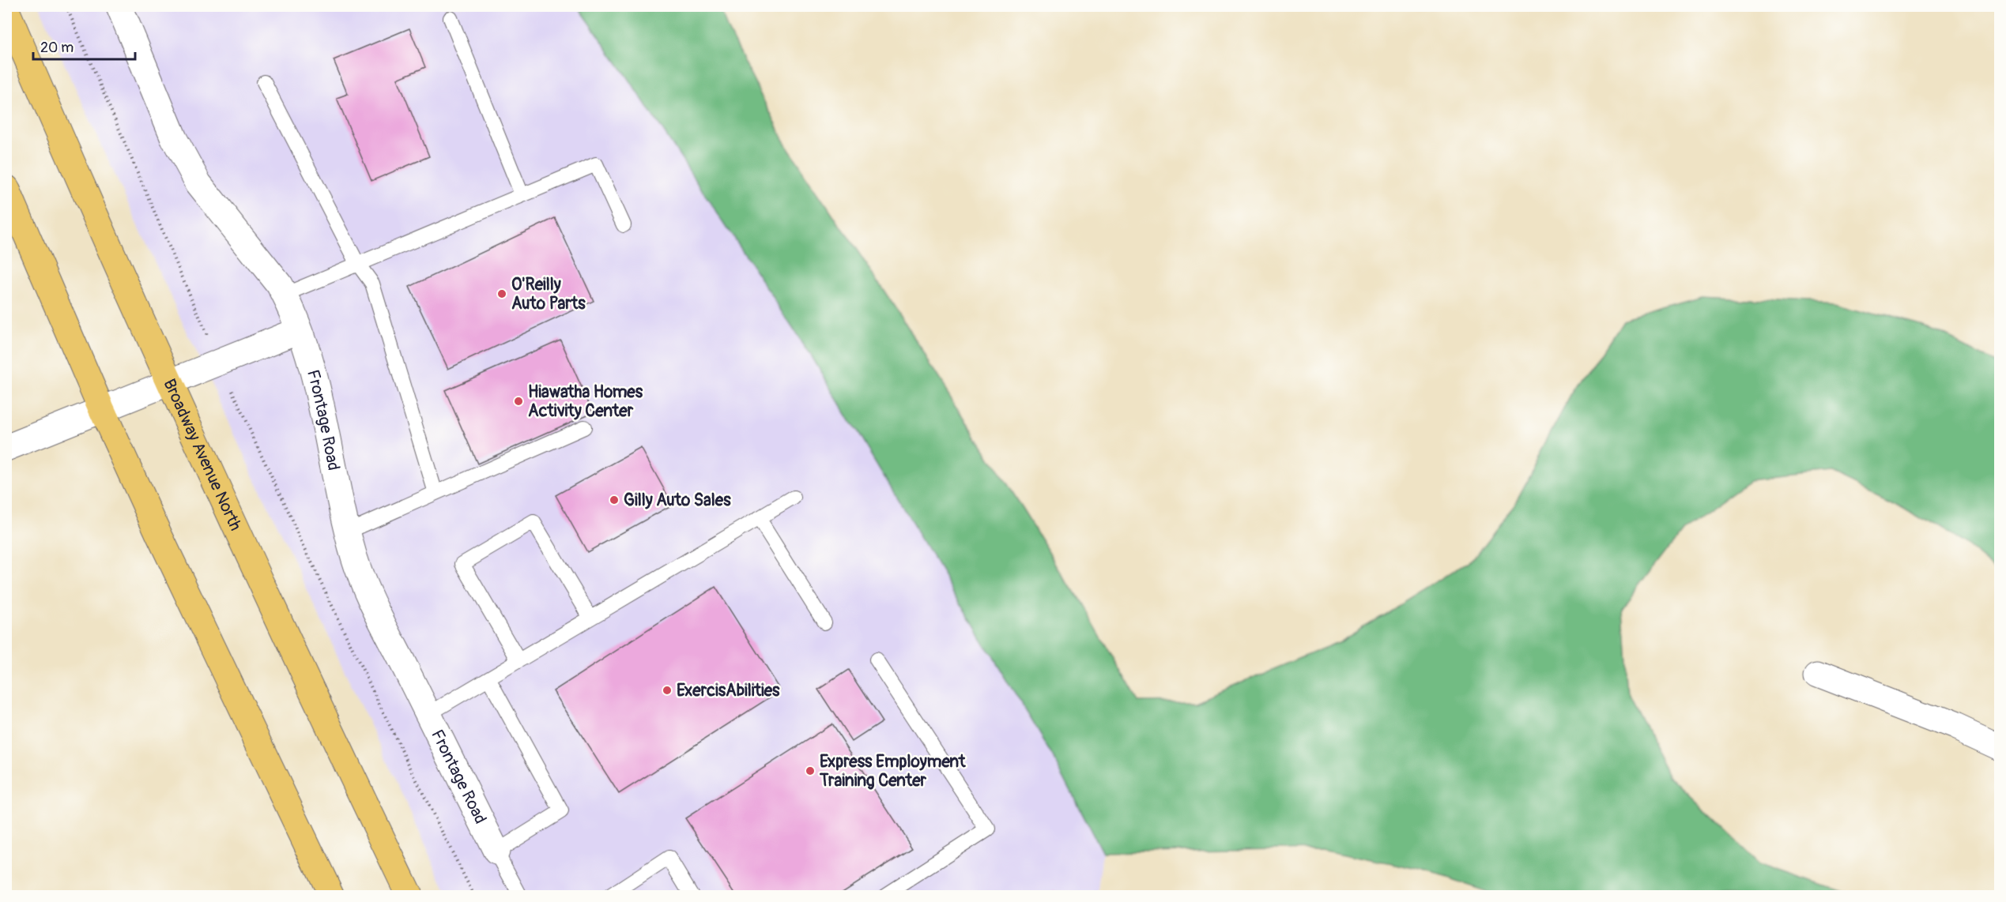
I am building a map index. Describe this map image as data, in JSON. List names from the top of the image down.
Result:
{
  "streets": {
    "main road": ["Broadway Avenue North"],
    "street": ["Frontage Road"]
  },
  "places": [
    "O'Reilly Auto Parts",
    "Hiawatha Homes Activity Center",
    "Gilly Auto Sales",
    "ExercisAbilities",
    "Express Employment Training Center"
  ],
  "scale_bar": "20 m"
}
